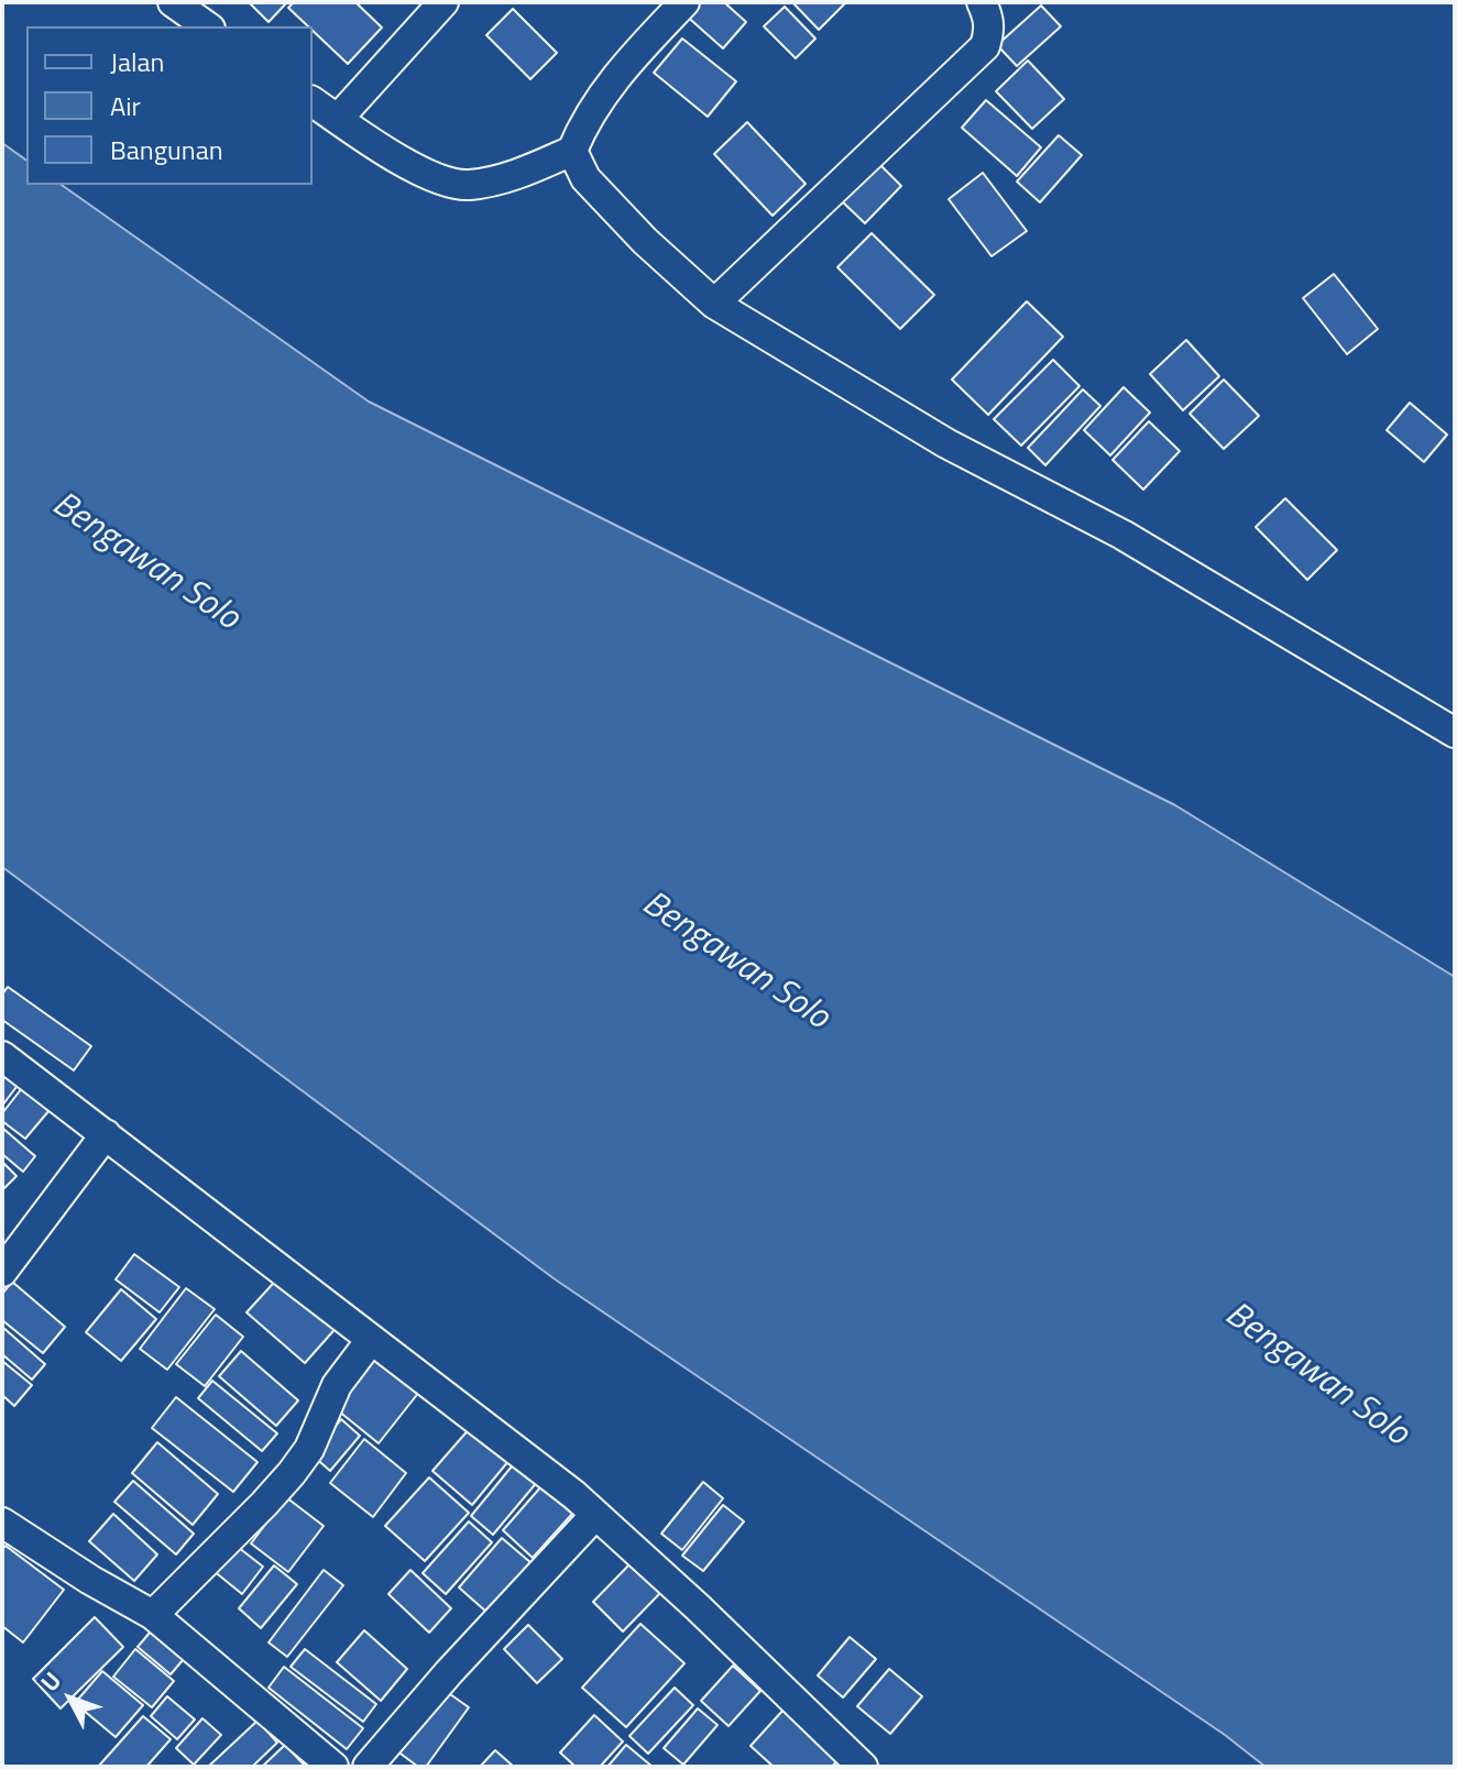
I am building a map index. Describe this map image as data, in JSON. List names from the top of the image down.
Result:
{
  "water": ["Bengawan Solo"],
  "legend": ["Jalan", "Air", "Bangunan"],
  "north": "top left"
}
